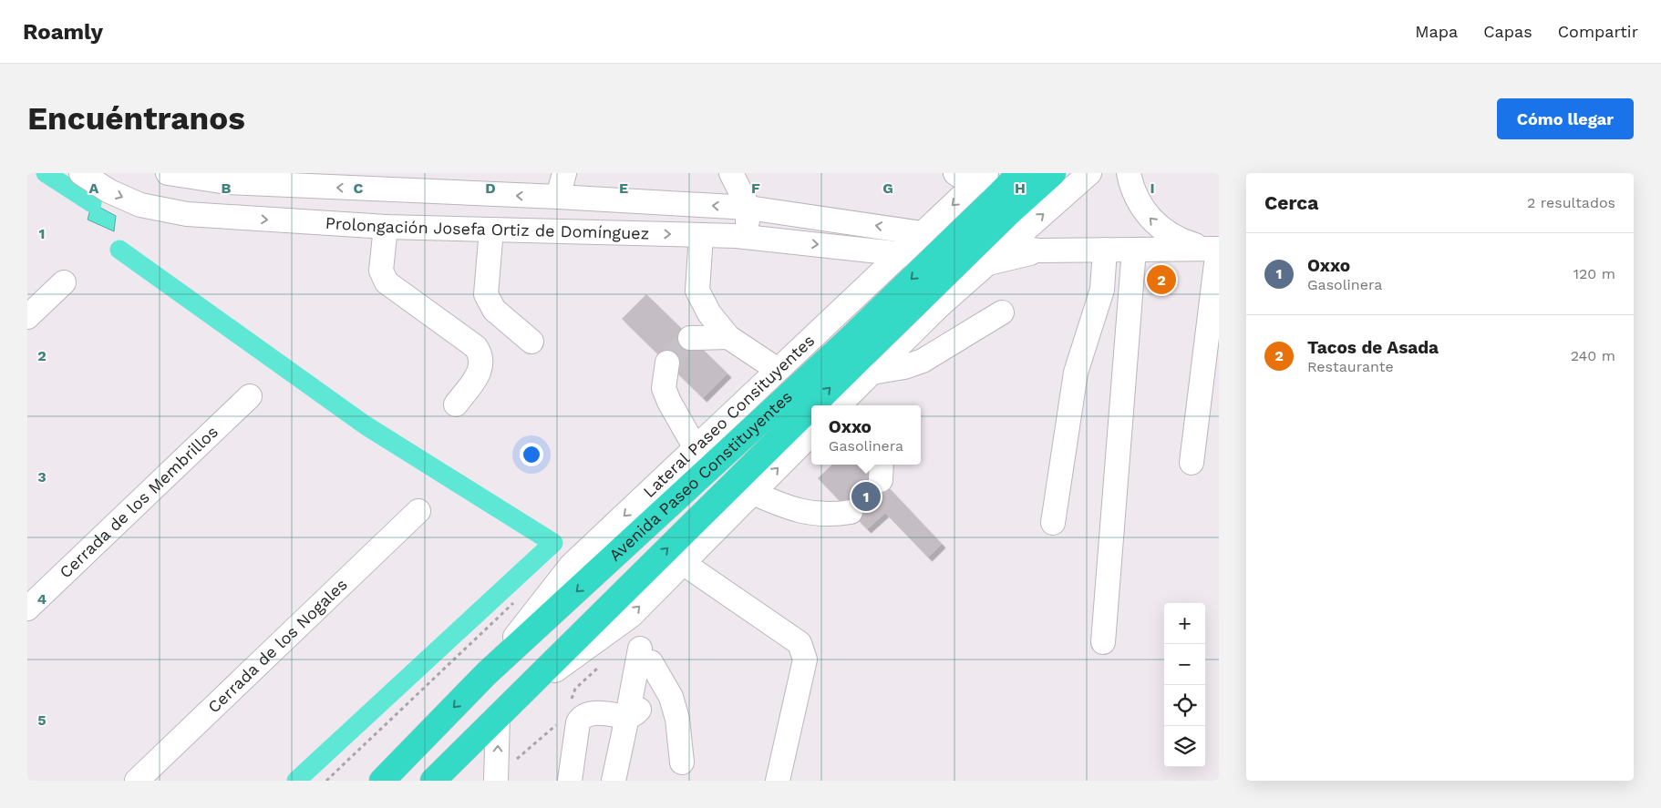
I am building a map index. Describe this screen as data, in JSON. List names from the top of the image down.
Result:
{
  "streets": {
    "highway": ["Avenida Paseo Constituyentes"],
    "street": [
      "Prolongación Josefa Ortiz de Domínguez",
      "Lateral Paseo Consituyentes",
      "Cerrada de los Membrillos",
      "Cerrada de los Nogales"
    ]
  },
  "crossings": [
    ["Prolongación Josefa Ortiz de Domínguez", "Lateral Paseo Consituyentes"],
    ["Lateral Paseo Consituyentes", "Avenida Paseo Constituyentes"]
  ],
  "page": {
    "header": "Roamly",
    "nav": ["Mapa", "Capas", "Compartir"],
    "buttons": "Cómo llegar",
    "title": "Encuéntranos",
    "heading": ["Cerca", "2 resultados"],
    "list": [
      {
        "mark": "1",
        "name": "Oxxo",
        "note": "Gasolinera",
        "value": "120 m"
      },
      {
        "mark": "2",
        "name": "Tacos de Asada",
        "note": "Restaurante",
        "value": "240 m"
      }
    ],
    "pins": ["2", "1"],
    "popup": ["Oxxo", "Gasolinera"],
    "map_buttons": ["+", "−"]
  },
  "grid": {
    "columns": [
      "A",
      "B",
      "C",
      "D",
      "E",
      "F",
      "G",
      "H",
      "I"
    ],
    "rows": [
      "1",
      "2",
      "3",
      "4",
      "5"
    ]
  }
}
